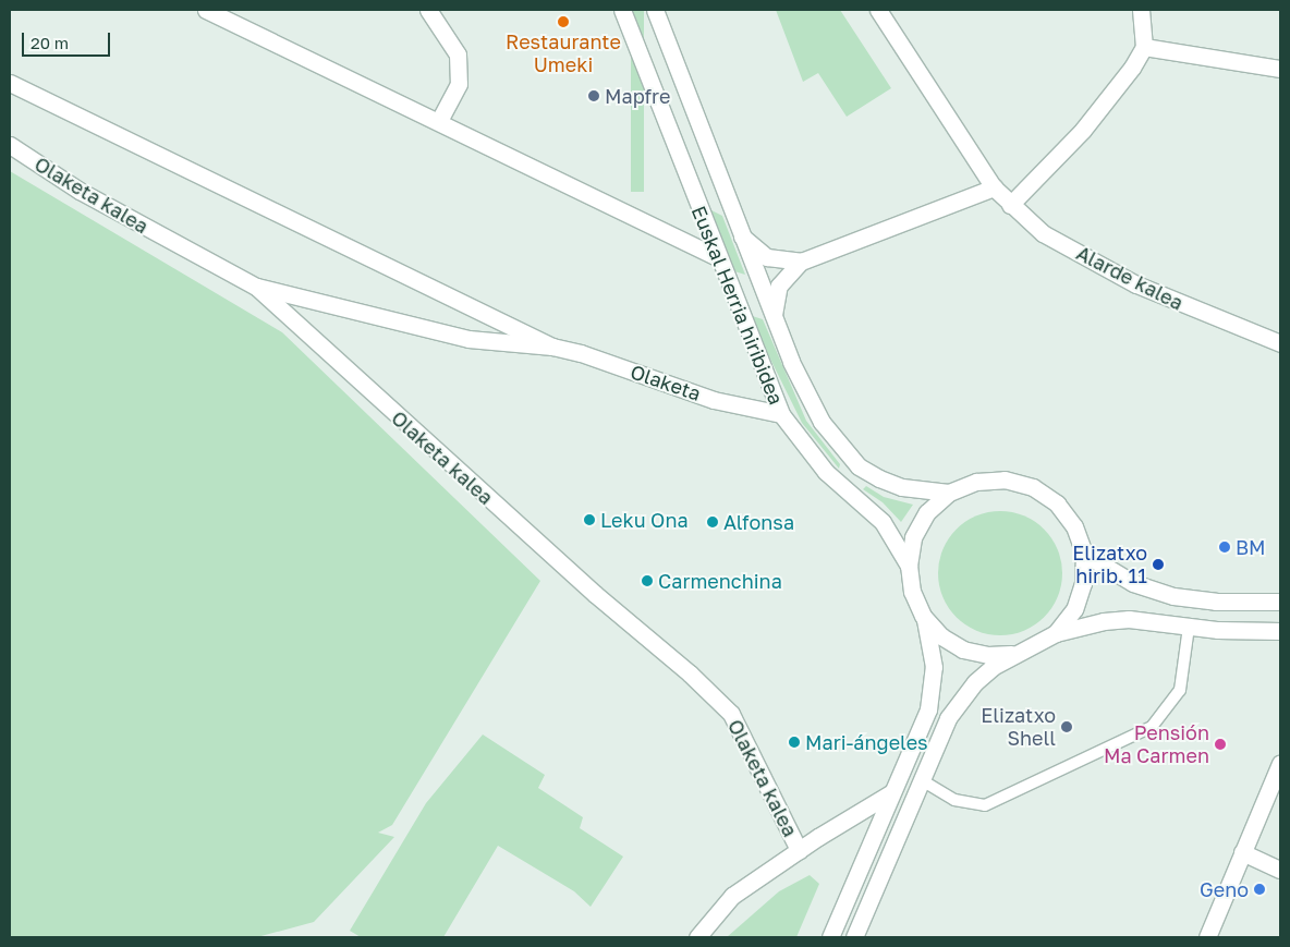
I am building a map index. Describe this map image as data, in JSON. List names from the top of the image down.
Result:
{
  "streets": {
    "street": [
      "Olaketa kalea",
      "Alarde kalea",
      "Euskal Herria hiribidea",
      "Olaketa"
    ]
  },
  "crossings": [
    ["Euskal Herria hiribidea", "Olaketa"]
  ],
  "places": [
    "Restaurante Umeki",
    "Mapfre",
    "Leku Ona",
    "Alfonsa",
    "BM",
    "Elizatxo hirib. 11",
    "Carmenchina",
    "Elizatxo Shell",
    "Mari-ángeles",
    "Pensión Mª Carmen",
    "Geno"
  ],
  "scale_bar": "20 m"
}
